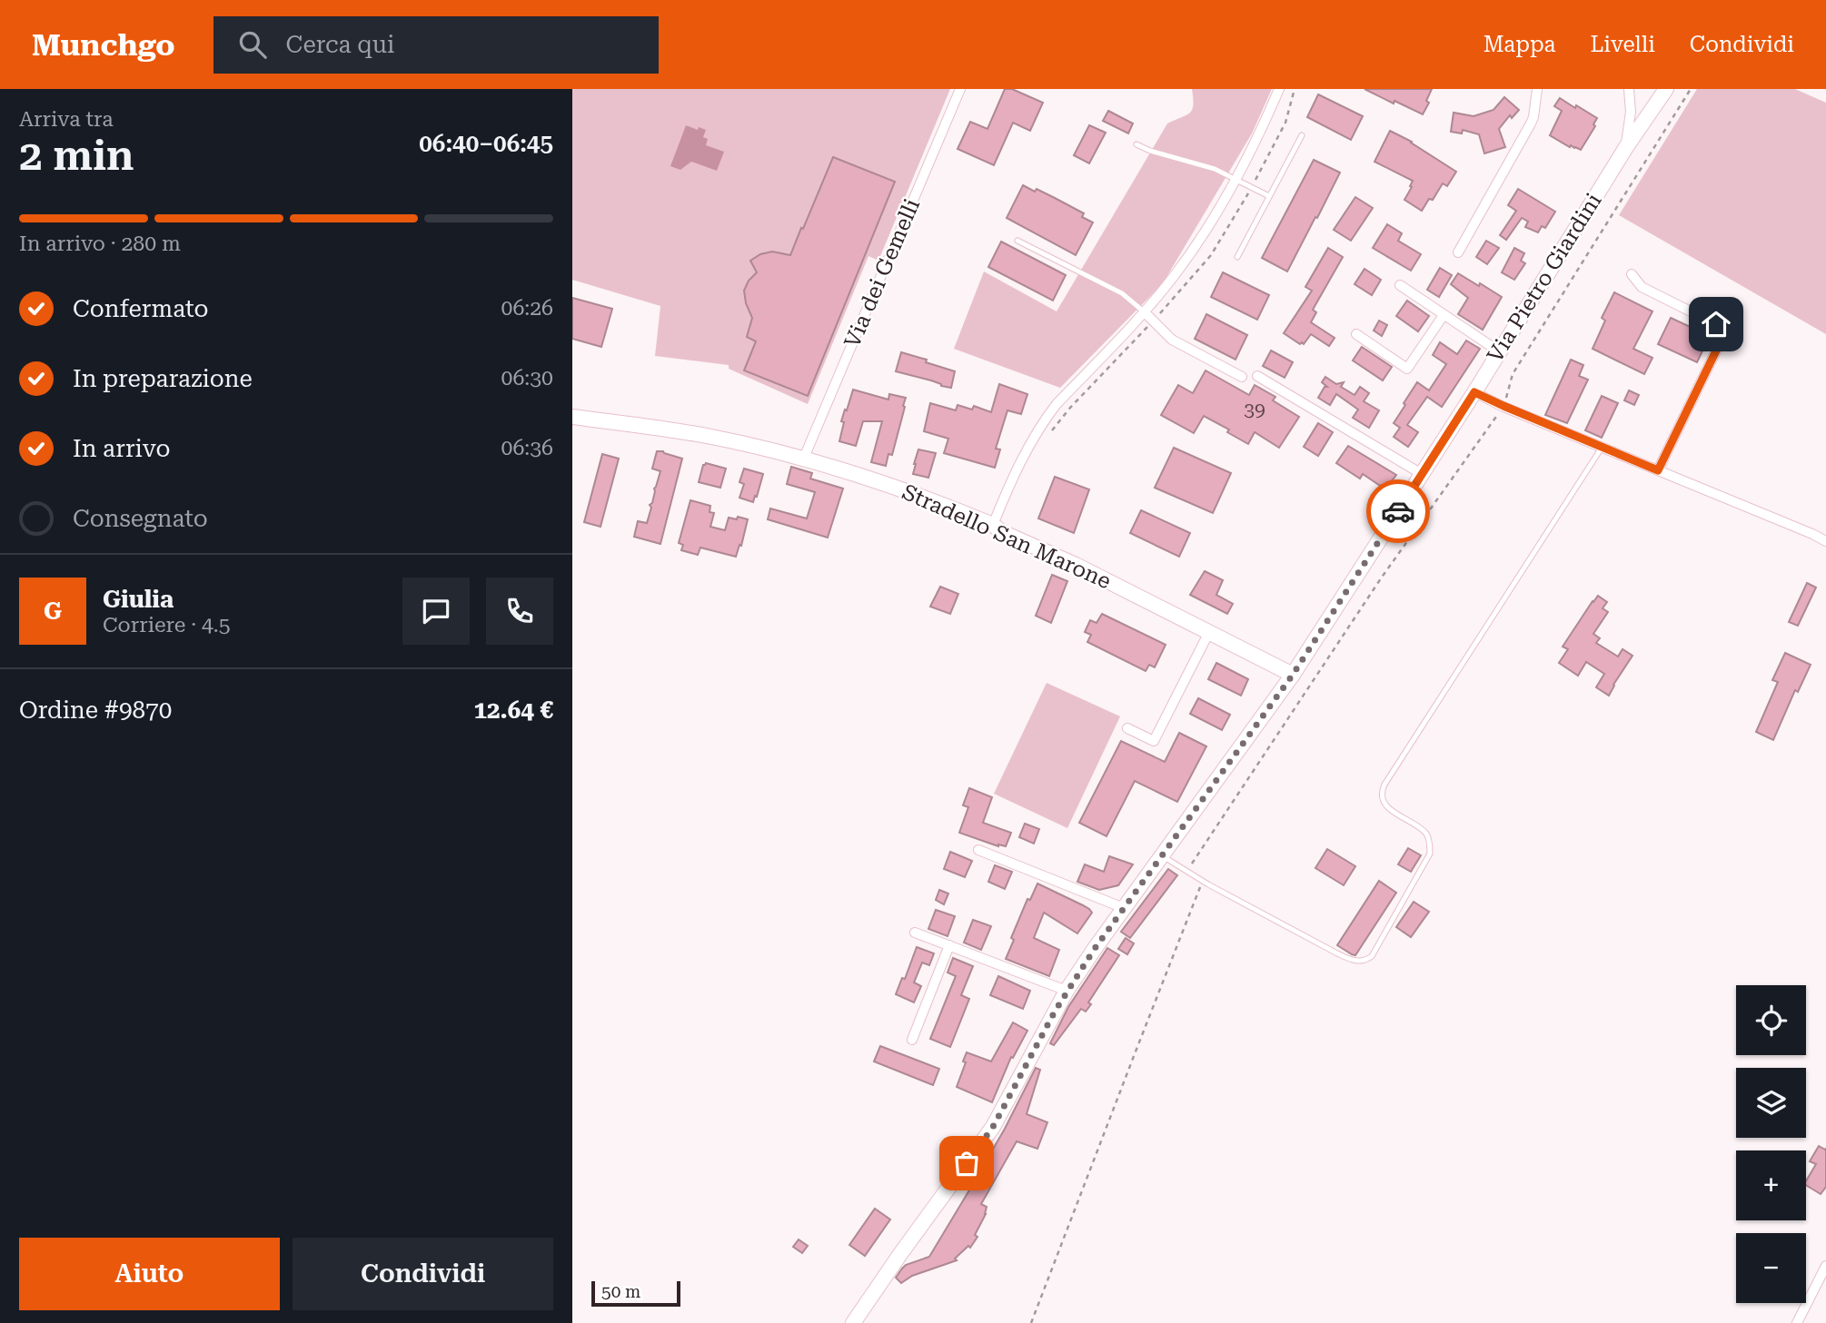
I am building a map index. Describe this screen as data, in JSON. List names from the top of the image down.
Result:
{
  "streets": {
    "main road": ["Via Pietro Giardini", "Stradello San Marone"],
    "street": ["Via dei Gemelli"]
  },
  "crossings": [
    ["Via dei Gemelli", "Stradello San Marone"],
    ["Via Pietro Giardini", "Stradello San Marone"]
  ],
  "house_numbers": ["39"],
  "scale_bar": "50 m",
  "page": {
    "header": "Munchgo",
    "search": "Cerca qui",
    "nav": ["Mappa", "Livelli", "Condividi"],
    "heading": ["2 min", "Arriva tra", "06:40–06:45"],
    "panel": [
      "Giulia",
      "Corriere · 4.5",
      "Ordine #9870",
      "12.64 €"
    ],
    "bar": "In arrivo · 280 m",
    "list": [
      ["Confermato", "06:26"],
      ["In preparazione", "06:30"],
      ["In arrivo", "06:36"],
      "Consegnato"
    ],
    "round": "G",
    "map_buttons": ["+", "−"],
    "buttons": ["Aiuto", "Condividi"],
    "scale": "50 m"
  }
}
